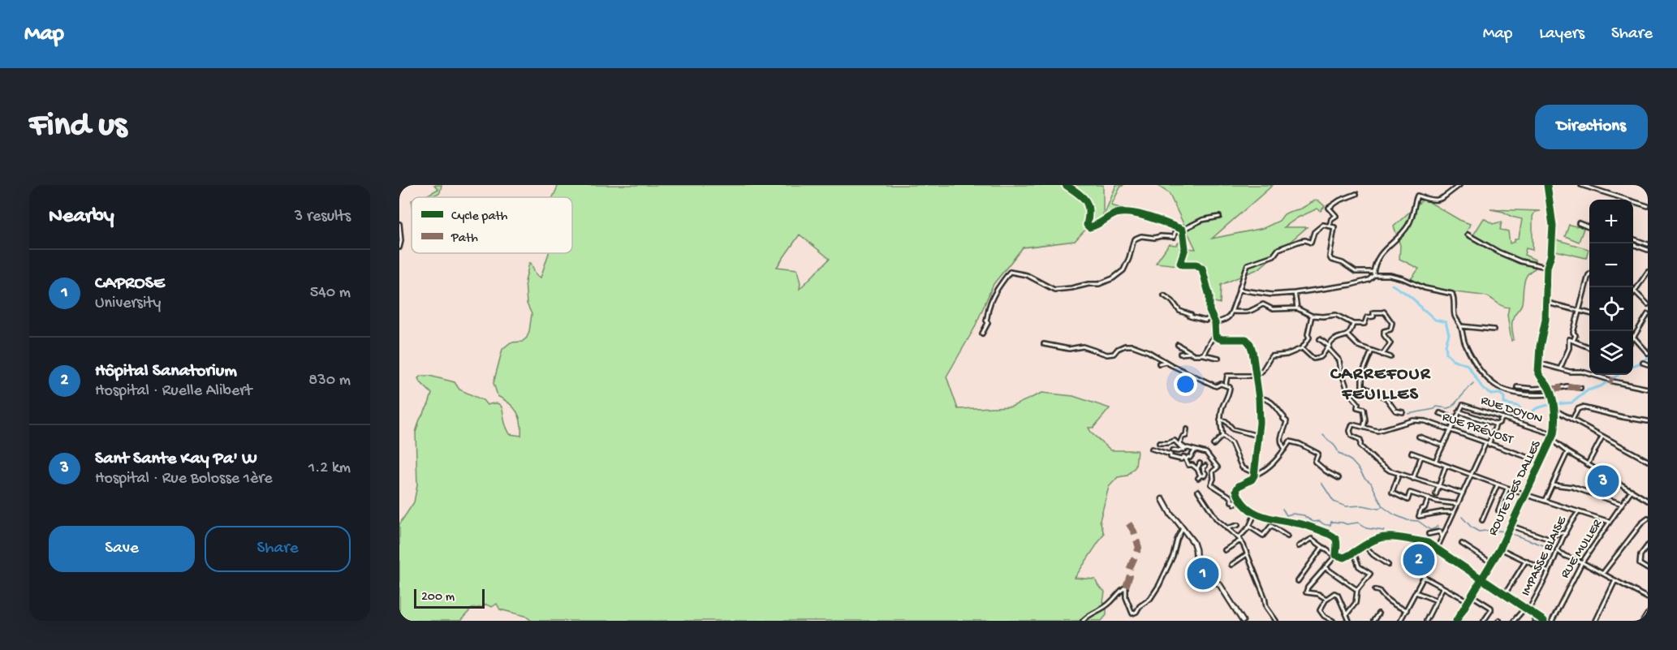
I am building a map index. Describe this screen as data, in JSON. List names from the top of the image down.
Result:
{
  "streets": {
    "street": [
      "RUE DOYON",
      "RUE PRÉVOST",
      "ROUTE DES DALLES",
      "RUE MULLER",
      "IMPASSE BLAISE"
    ]
  },
  "crossings": [
    ["RUE DOYON", "ROUTE DES DALLES"],
    ["RUE PRÉVOST", "ROUTE DES DALLES"]
  ],
  "districts": ["CARREFOUR FEUILLES"],
  "legend": ["Cycle path", "Path"],
  "scale_bar": "200 m",
  "page": {
    "header": "Map",
    "nav": ["Map", "Layers", "Share"],
    "buttons": [
      "Directions",
      ["Save", "Share"]
    ],
    "title": "Find us",
    "heading": ["Nearby", "3 results"],
    "map_buttons": ["+", "−"],
    "list": [
      {
        "mark": "1",
        "name": "CAPROSE",
        "note": "University",
        "value": "540 m"
      },
      {
        "mark": "2",
        "name": "Hôpital Sanatorium",
        "note": "Hospital · Ruelle Alibert",
        "value": "830 m"
      },
      {
        "mark": "3",
        "name": "Sant Sante Kay Pa' W",
        "note": "Hospital · Rue Bolosse 1ère",
        "value": "1.2 km"
      }
    ],
    "pins": ["3", "2", "1"],
    "scale": "200 m"
  }
}
